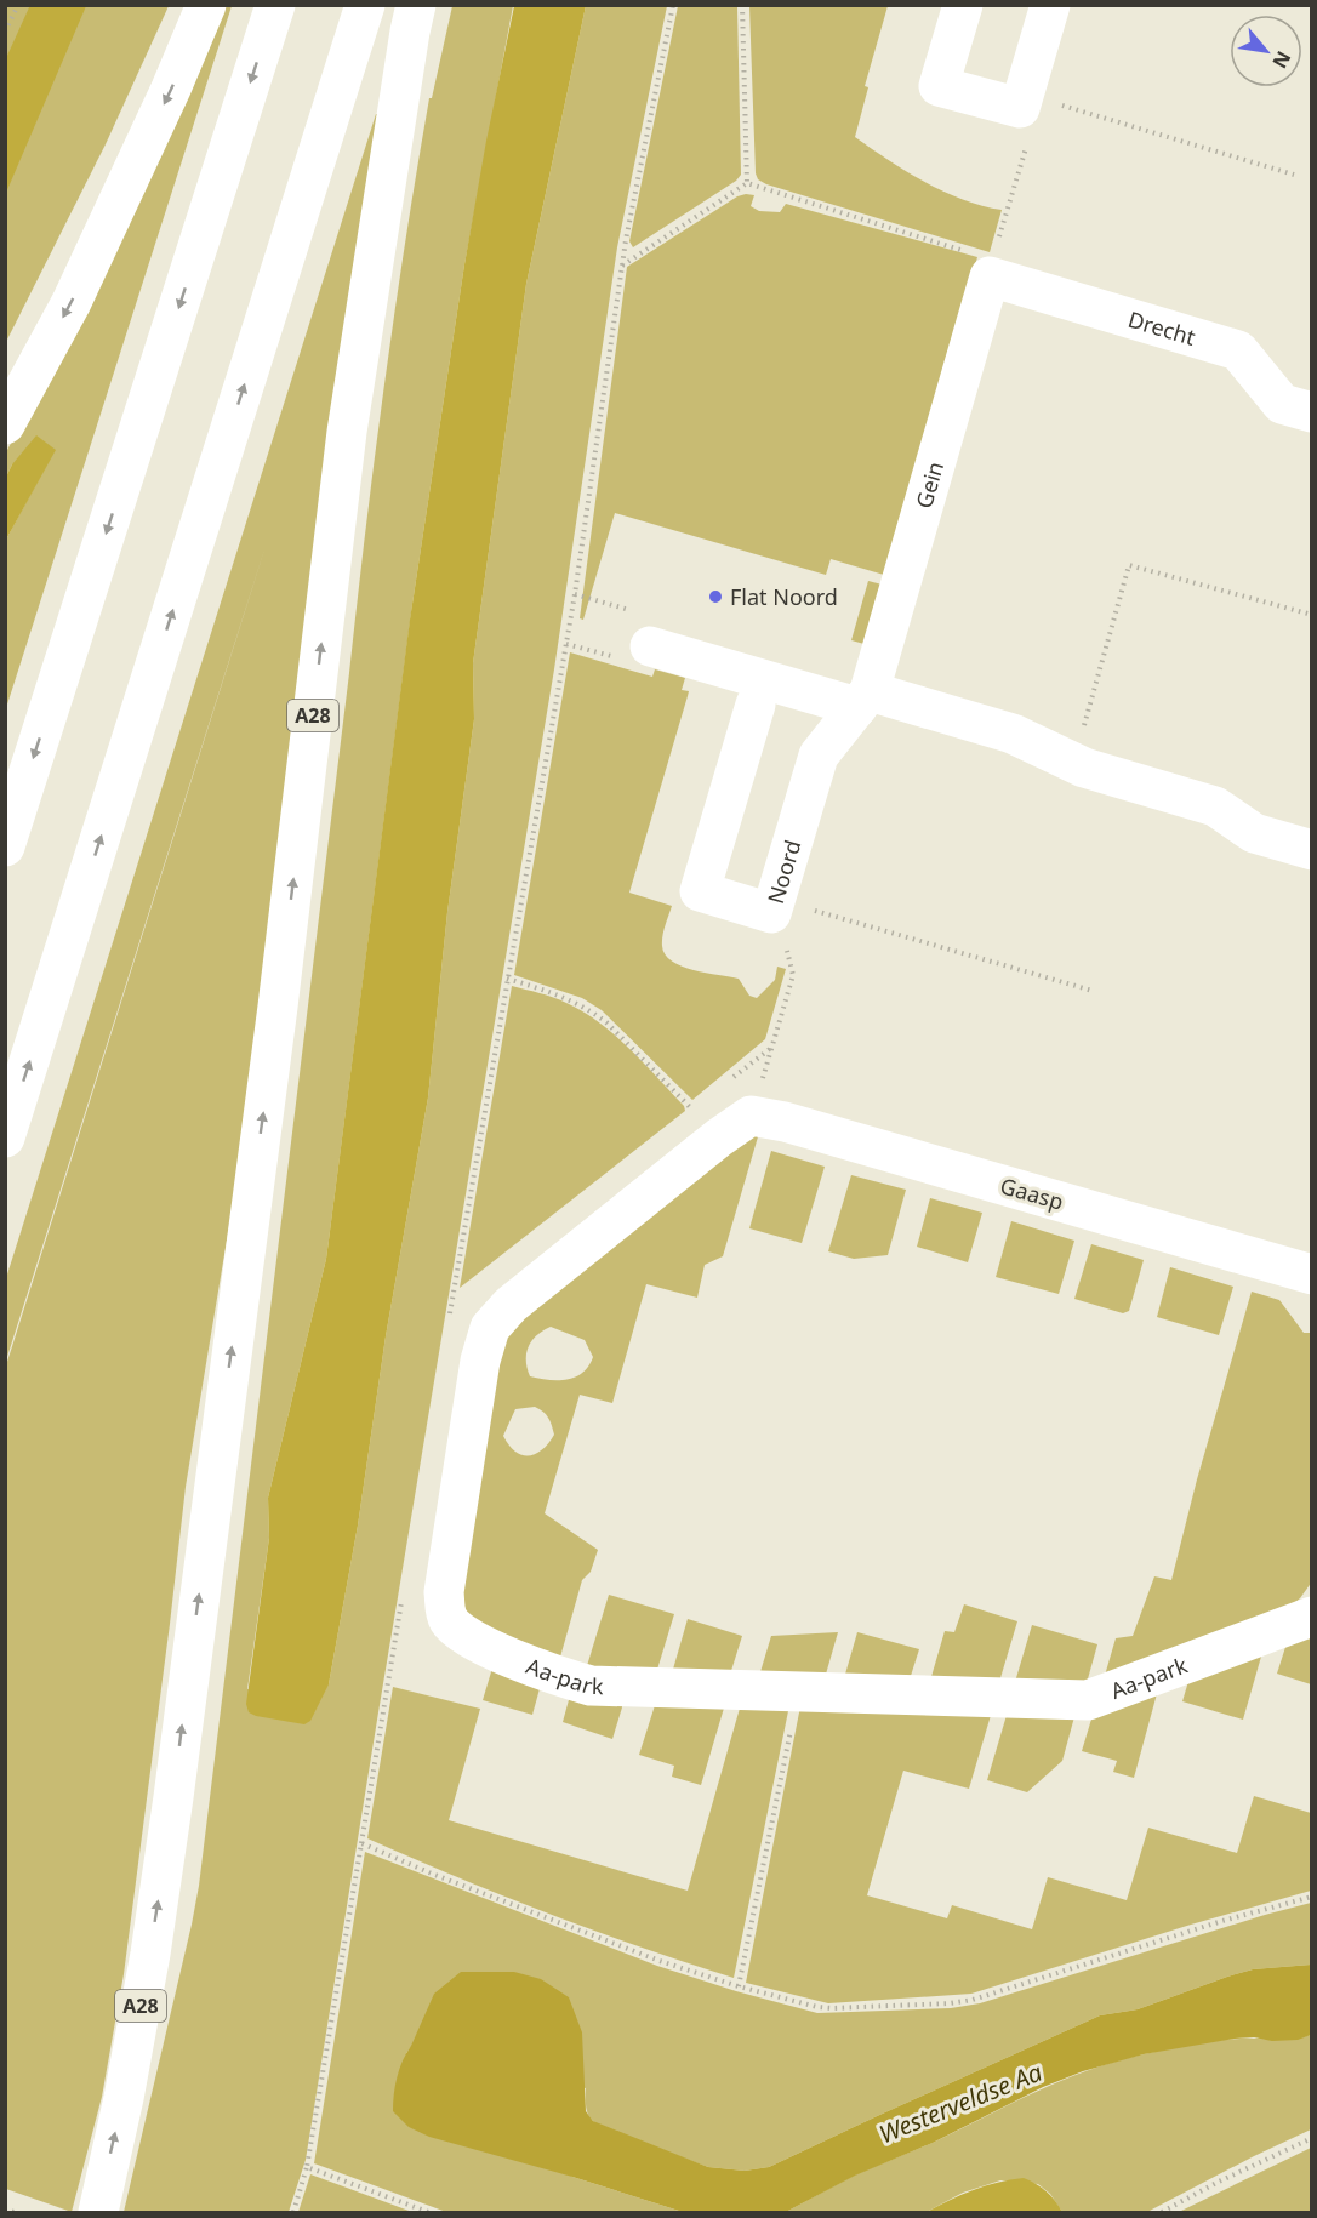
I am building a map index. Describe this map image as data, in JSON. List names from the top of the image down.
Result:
{
  "streets": {
    "main road": [
      "Drecht",
      "Gein",
      "A28",
      "Noord",
      "Gaasp",
      "Aa-park"
    ]
  },
  "crossings": [
    ["Drecht", "Gein"],
    ["Gein", "Noord"],
    ["Gaasp", "Aa-park"]
  ],
  "water": ["Westerveldse Aa"],
  "places": ["Flat Noord"],
  "north": "bottom right"
}
